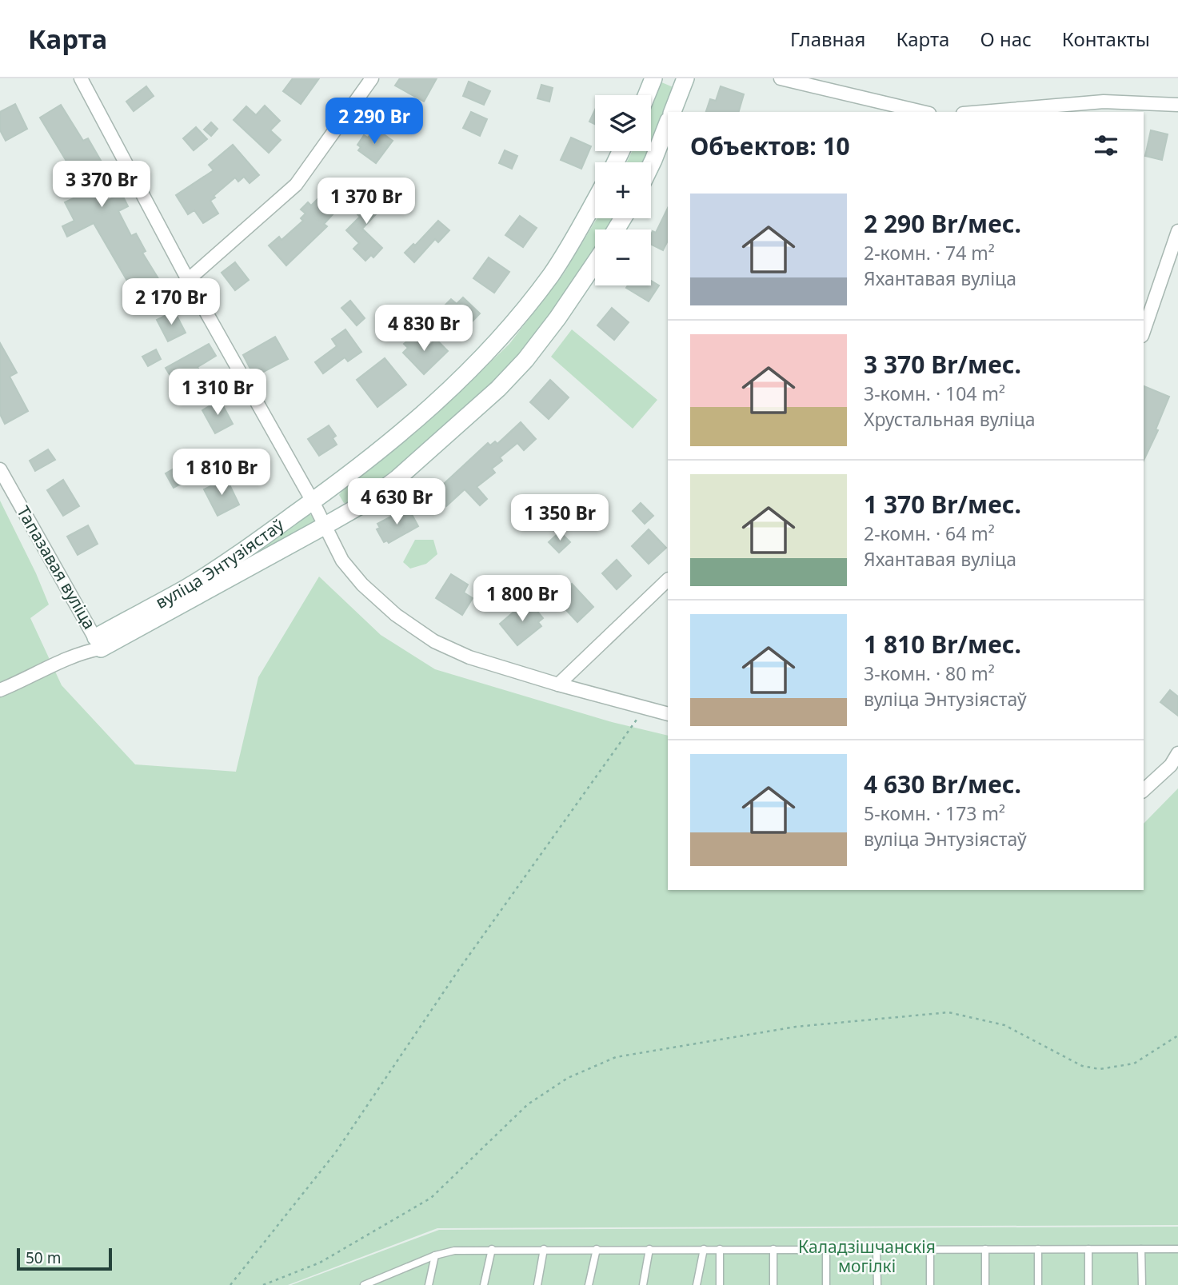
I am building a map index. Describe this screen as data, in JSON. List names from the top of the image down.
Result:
{
  "streets": {
    "street": ["вуліца Энтузіястаў", "Тапазавая вуліца"]
  },
  "crossings": [
    ["вуліца Энтузіястаў", "Тапазавая вуліца"]
  ],
  "parks": ["Каладзішчанскія могілкі"],
  "scale_bar": "50 m",
  "page": {
    "header": "Карта",
    "nav": [
      "Главная",
      "Карта",
      "О нас",
      "Контакты"
    ],
    "map_buttons": ["+", "−"],
    "price": [
      "2 290 Br",
      "3 370 Br",
      "1 370 Br",
      "2 170 Br",
      "4 830 Br",
      "1 310 Br",
      "1 810 Br",
      "4 630 Br",
      "1 350 Br",
      "1 800 Br"
    ],
    "heading": "Объектов: 10",
    "list": [
      {
        "name": "2 290 Br/мес.",
        "note": "2-комн. · 74 m² · Яхантавая вуліца"
      },
      {
        "name": "3 370 Br/мес.",
        "note": "3-комн. · 104 m² · Хрустальная вуліца"
      },
      {
        "name": "1 370 Br/мес.",
        "note": "2-комн. · 64 m² · Яхантавая вуліца"
      },
      {
        "name": "1 810 Br/мес.",
        "note": "3-комн. · 80 m² · вуліца Энтузіястаў"
      },
      {
        "name": "4 630 Br/мес.",
        "note": "5-комн. · 173 m² · вуліца Энтузіястаў"
      }
    ],
    "scale": "50 m"
  }
}
